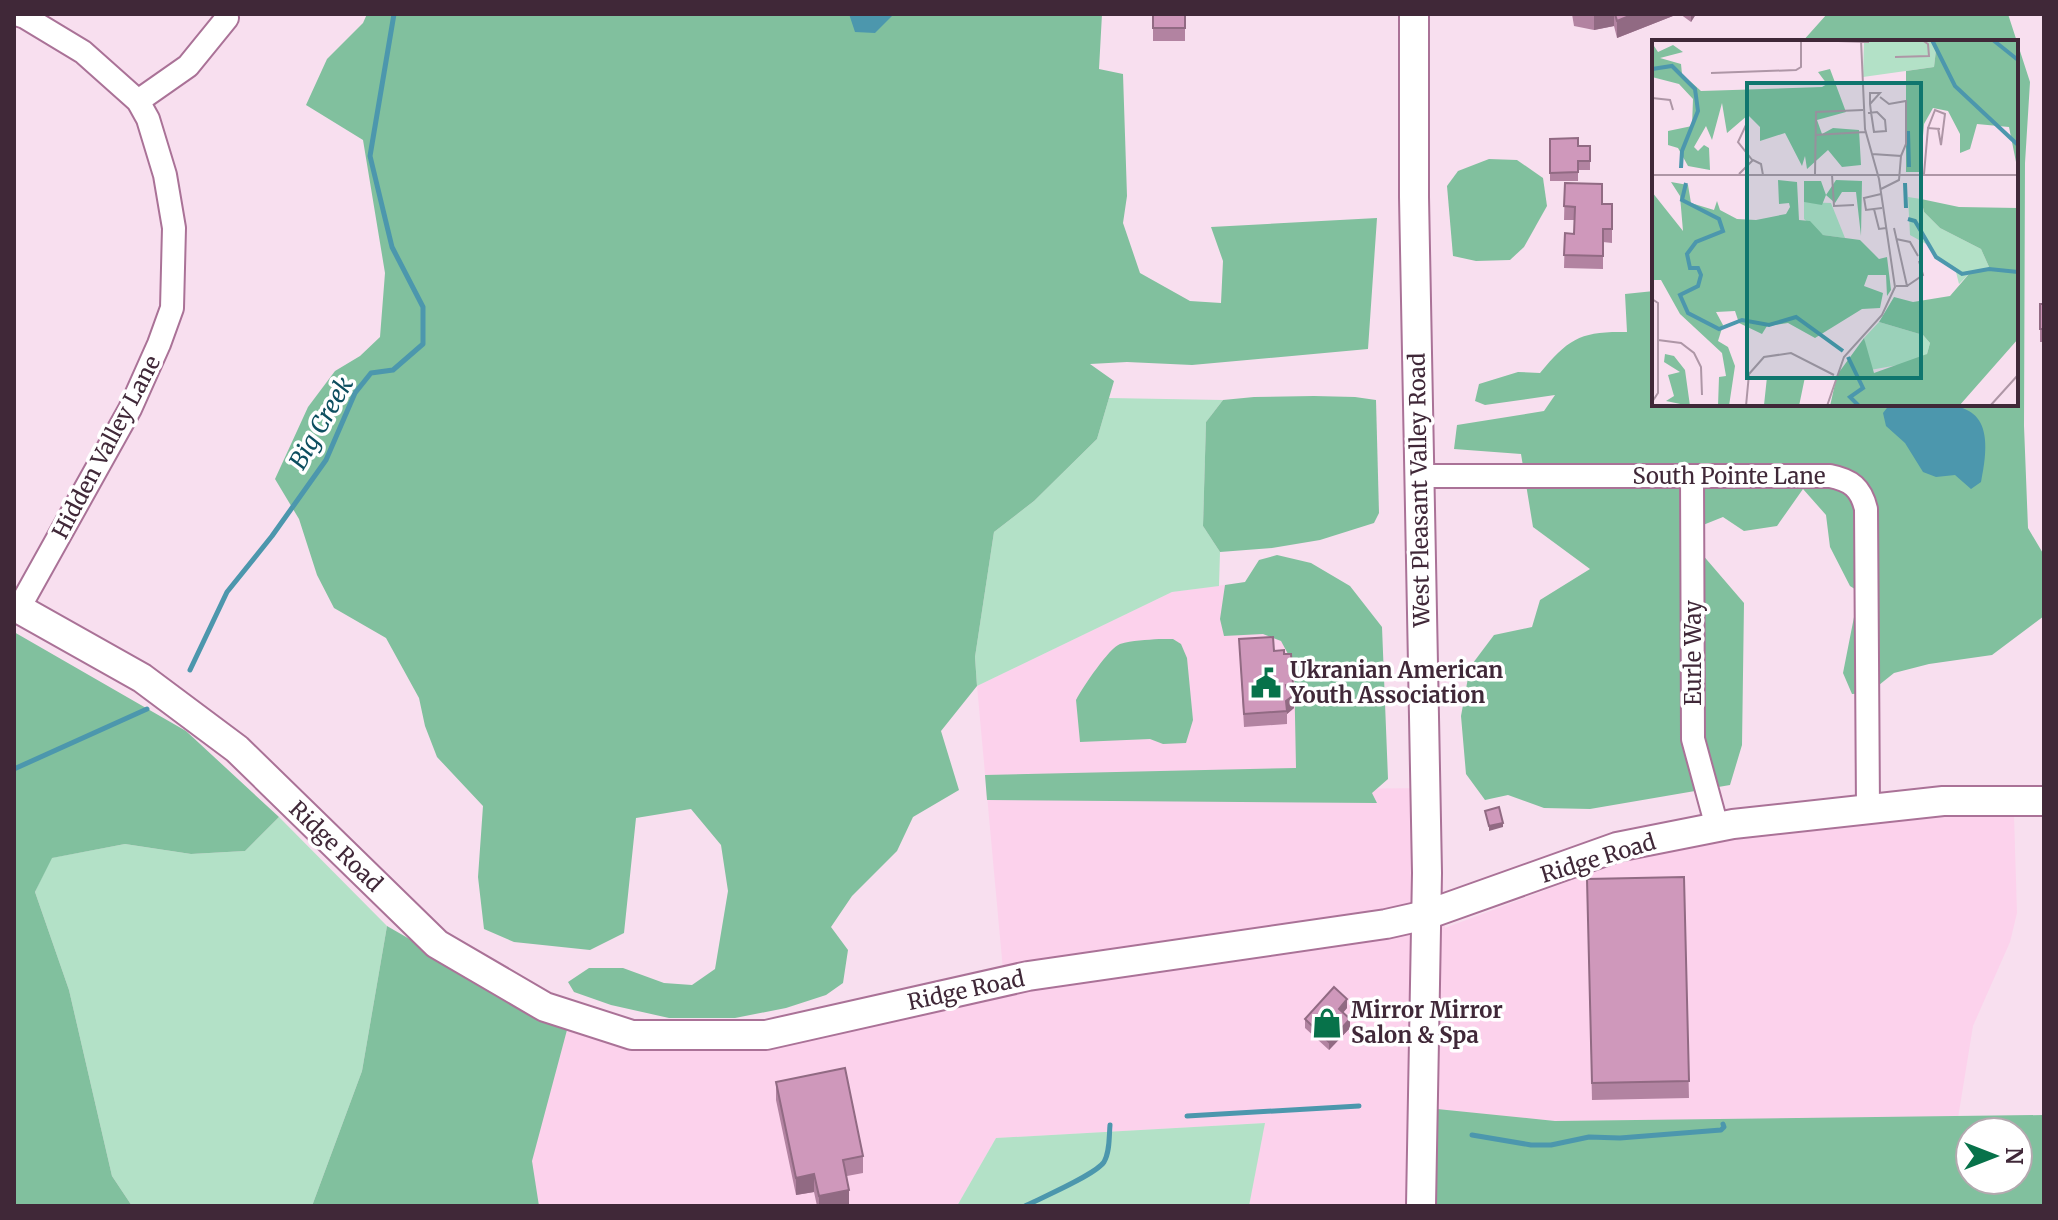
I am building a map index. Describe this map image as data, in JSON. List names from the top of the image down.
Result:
{
  "streets": {
    "main road": ["West Pleasant Valley Road", "Ridge Road"],
    "street": ["Hidden Valley Lane", "South Pointe Lane", "Eurle Way"]
  },
  "crossings": [
    ["Hidden Valley Lane", "Ridge Road"],
    ["South Pointe Lane", "West Pleasant Valley Road"],
    ["South Pointe Lane", "Eurle Way"],
    ["South Pointe Lane", "Ridge Road"],
    ["West Pleasant Valley Road", "Ridge Road"],
    ["Eurle Way", "Ridge Road"]
  ],
  "water": ["Big Creek"],
  "places": {
    "public building": ["Ukranian American Youth Association"],
    "shop": ["Mirror Mirror Salon & Spa"]
  },
  "north": "right"
}
